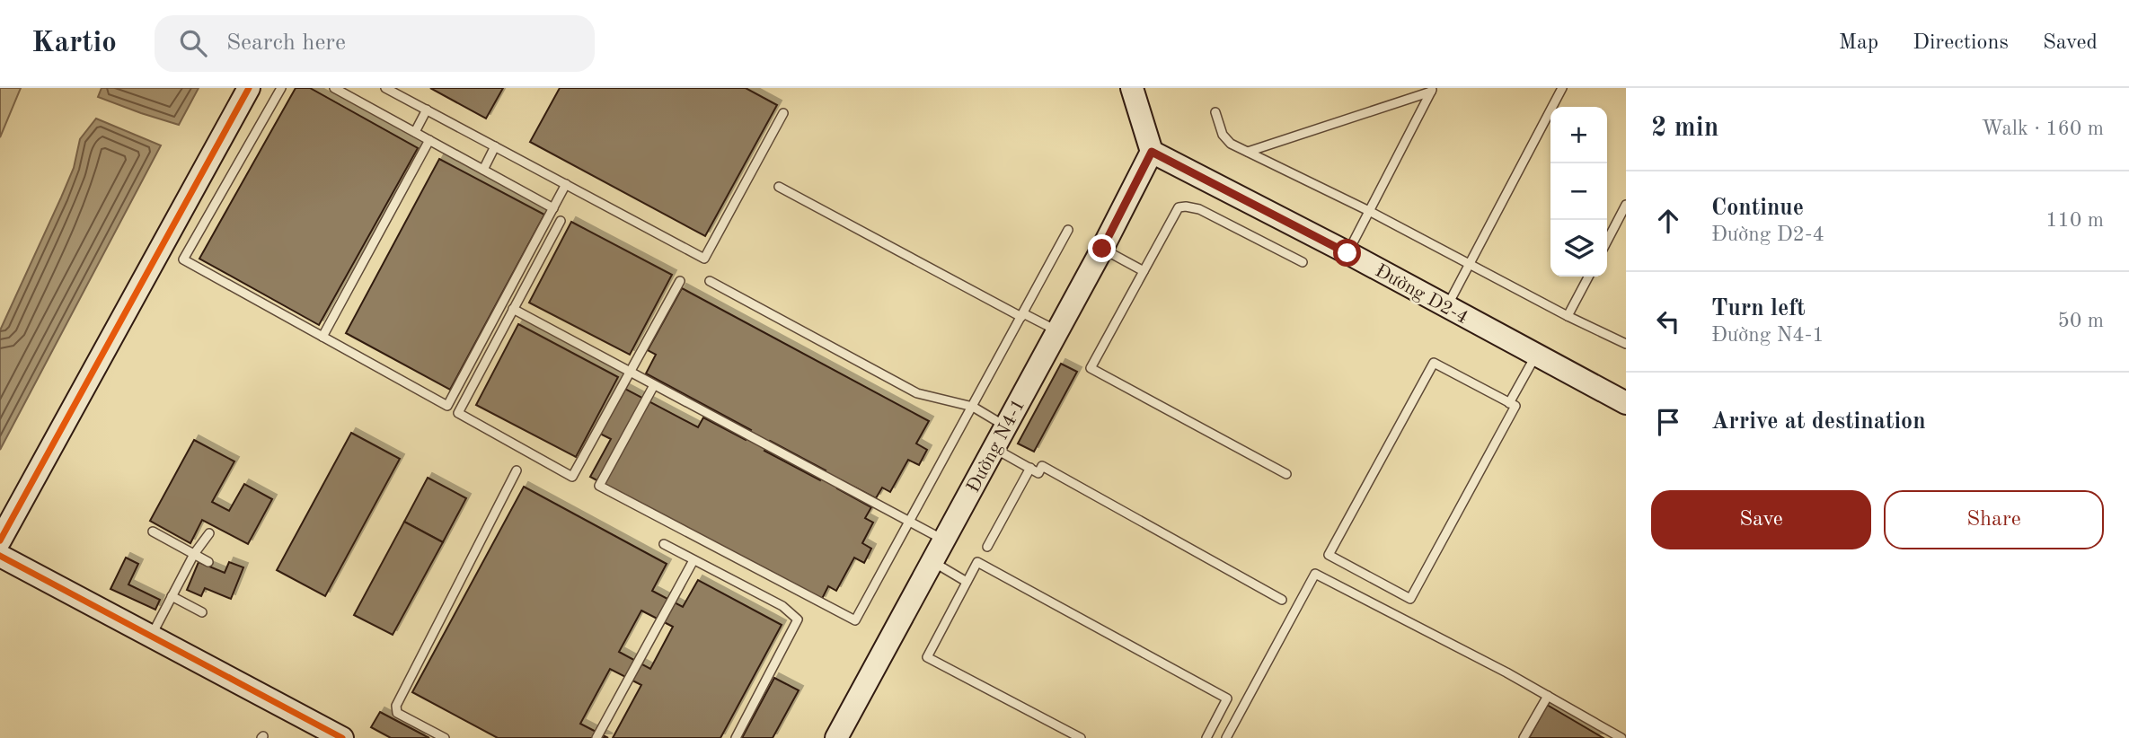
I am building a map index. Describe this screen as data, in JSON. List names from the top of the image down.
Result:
{
  "streets": {
    "main road": ["Đường D2-4", "Đường N4-1"]
  },
  "crossings": [
    ["Đường D2-4", "Đường N4-1"]
  ],
  "page": {
    "header": "Kartio",
    "search": "Search here",
    "nav": ["Map", "Directions", "Saved"],
    "heading": ["2 min", "Walk · 160 m"],
    "map_buttons": ["+", "−"],
    "list": [
      ["Continue", "Đường D2-4", "110 m"],
      ["Turn left", "Đường N4-1", "50 m"],
      "Arrive at destination"
    ],
    "buttons": ["Save", "Share"]
  }
}
